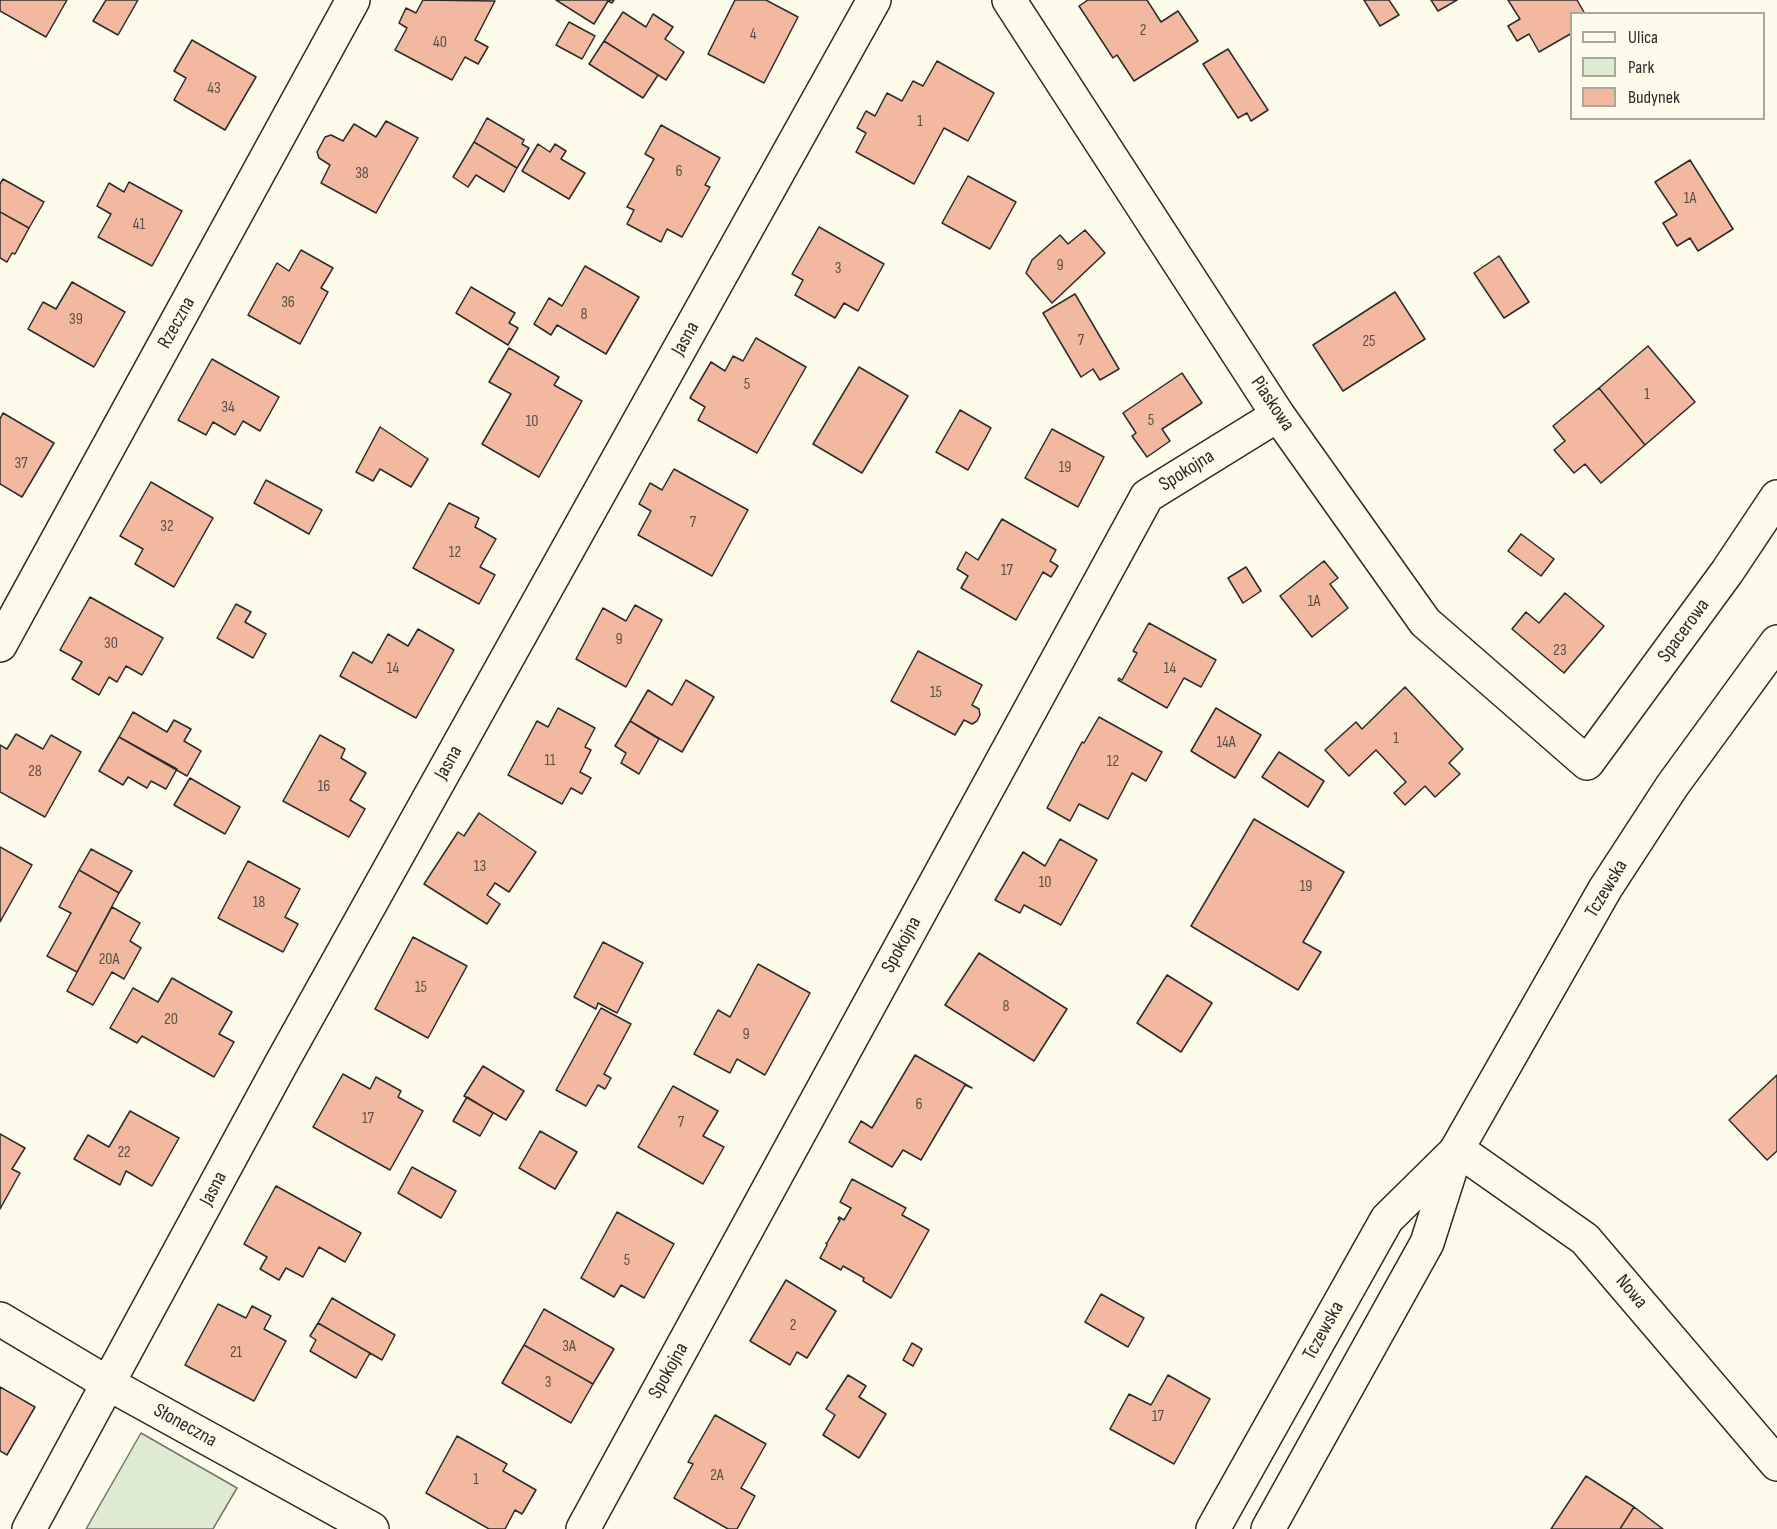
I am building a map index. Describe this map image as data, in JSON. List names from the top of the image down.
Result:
{
  "streets": {
    "street": [
      "Rzeczna",
      "Jasna",
      "Piaskowa",
      "Spokojna",
      "Spacerowa",
      "Tczewska",
      "Nowa",
      "Słoneczna"
    ]
  },
  "crossings": [
    ["Jasna", "Słoneczna"],
    ["Piaskowa", "Spokojna"],
    ["Piaskowa", "Spacerowa"],
    ["Tczewska", "Nowa"]
  ],
  "house_numbers": [
    "2",
    "4",
    "40",
    "43",
    "1",
    "6",
    "38",
    "1A",
    "41",
    "9",
    "3",
    "36",
    "8",
    "39",
    "7",
    "25",
    "5",
    "1",
    "34",
    "5",
    "10",
    "37",
    "19",
    "7",
    "32",
    "12",
    "17",
    "1A",
    "9",
    "30",
    "23",
    "14",
    "14",
    "15",
    "1",
    "14A",
    "11",
    "12",
    "28",
    "16",
    "13",
    "10",
    "19",
    "18",
    "20A",
    "15",
    "8",
    "20",
    "9",
    "6",
    "17",
    "7",
    "22",
    "5",
    "2",
    "3A",
    "21",
    "3",
    "17",
    "2A",
    "1"
  ],
  "legend": ["Ulica", "Park", "Budynek"]
}
